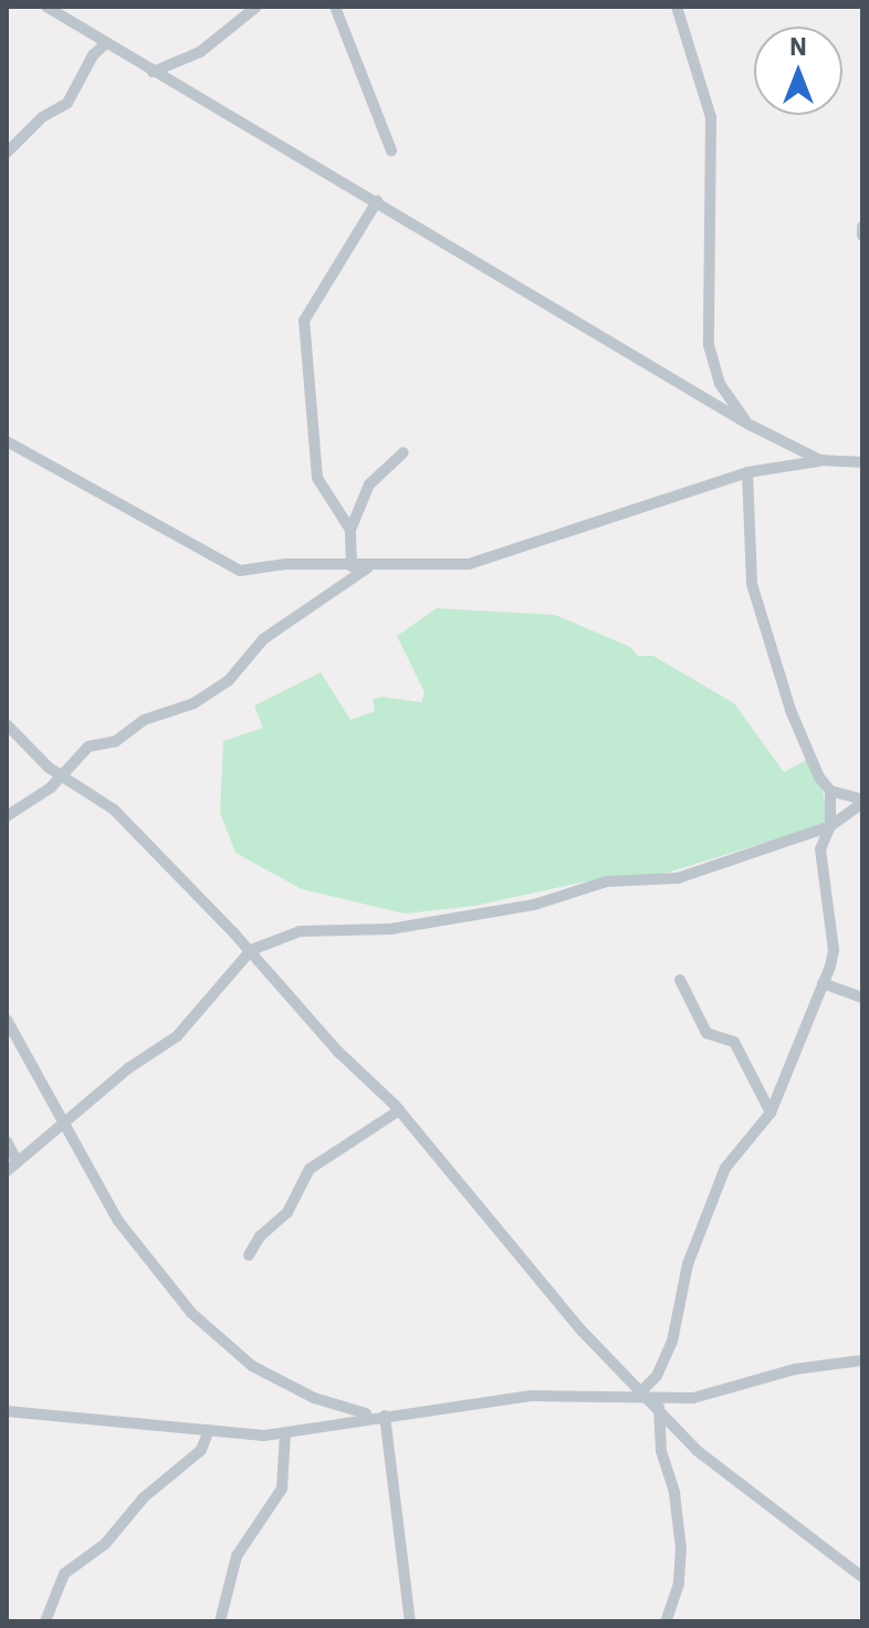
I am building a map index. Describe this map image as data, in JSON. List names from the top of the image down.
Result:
{
  "north": "top"
}
